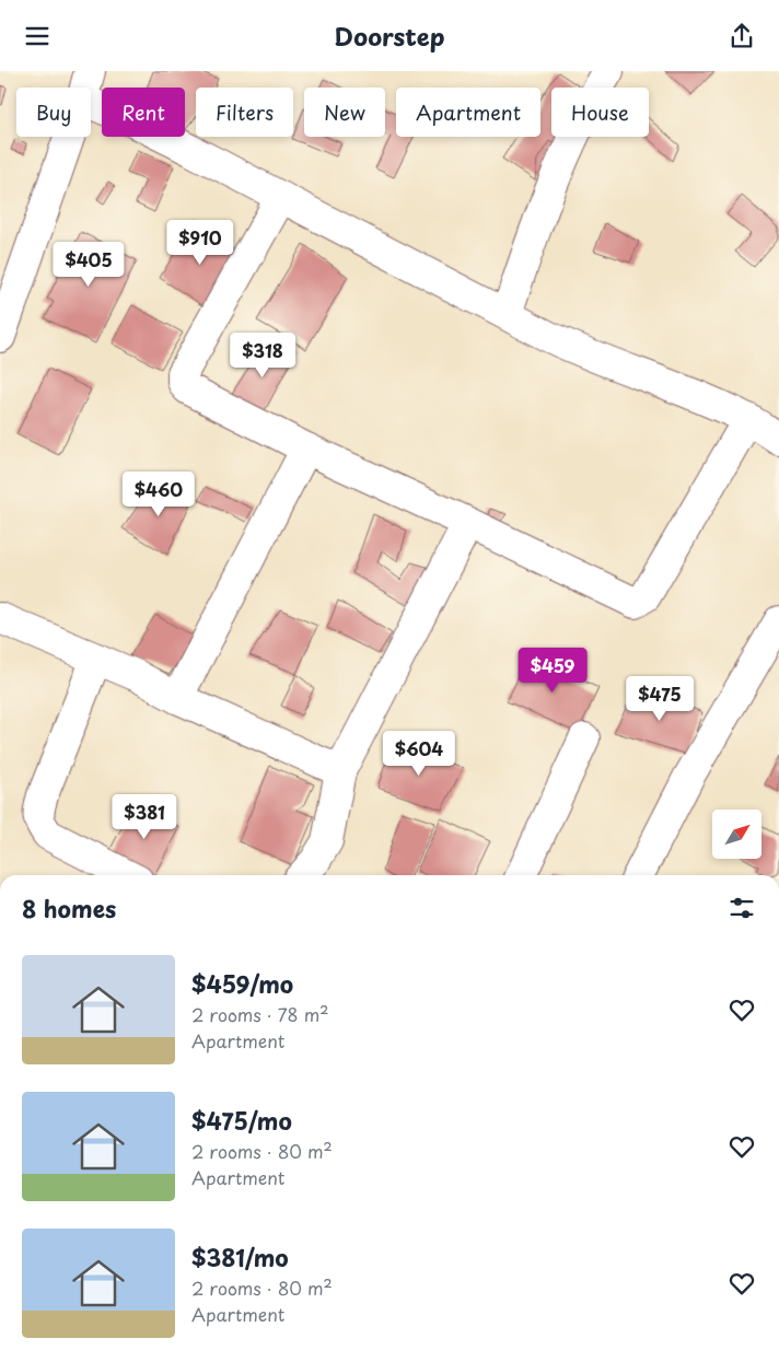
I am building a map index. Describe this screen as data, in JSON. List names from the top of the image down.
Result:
{
  "north": "top right",
  "page": {
    "header": "Doorstep",
    "chip": [
      "Buy",
      "Rent",
      "Filters",
      "New",
      "Apartment",
      "House"
    ],
    "price": [
      "$910",
      "$405",
      "$318",
      "$460",
      "$459",
      "$475",
      "$604",
      "$381"
    ],
    "heading": "8 homes",
    "list": [
      {
        "name": "$459/mo",
        "note": "2 rooms · 78 m² · Apartment"
      },
      {
        "name": "$475/mo",
        "note": "2 rooms · 80 m² · Apartment"
      },
      {
        "name": "$381/mo",
        "note": "2 rooms · 80 m² · Apartment"
      }
    ]
  }
}
